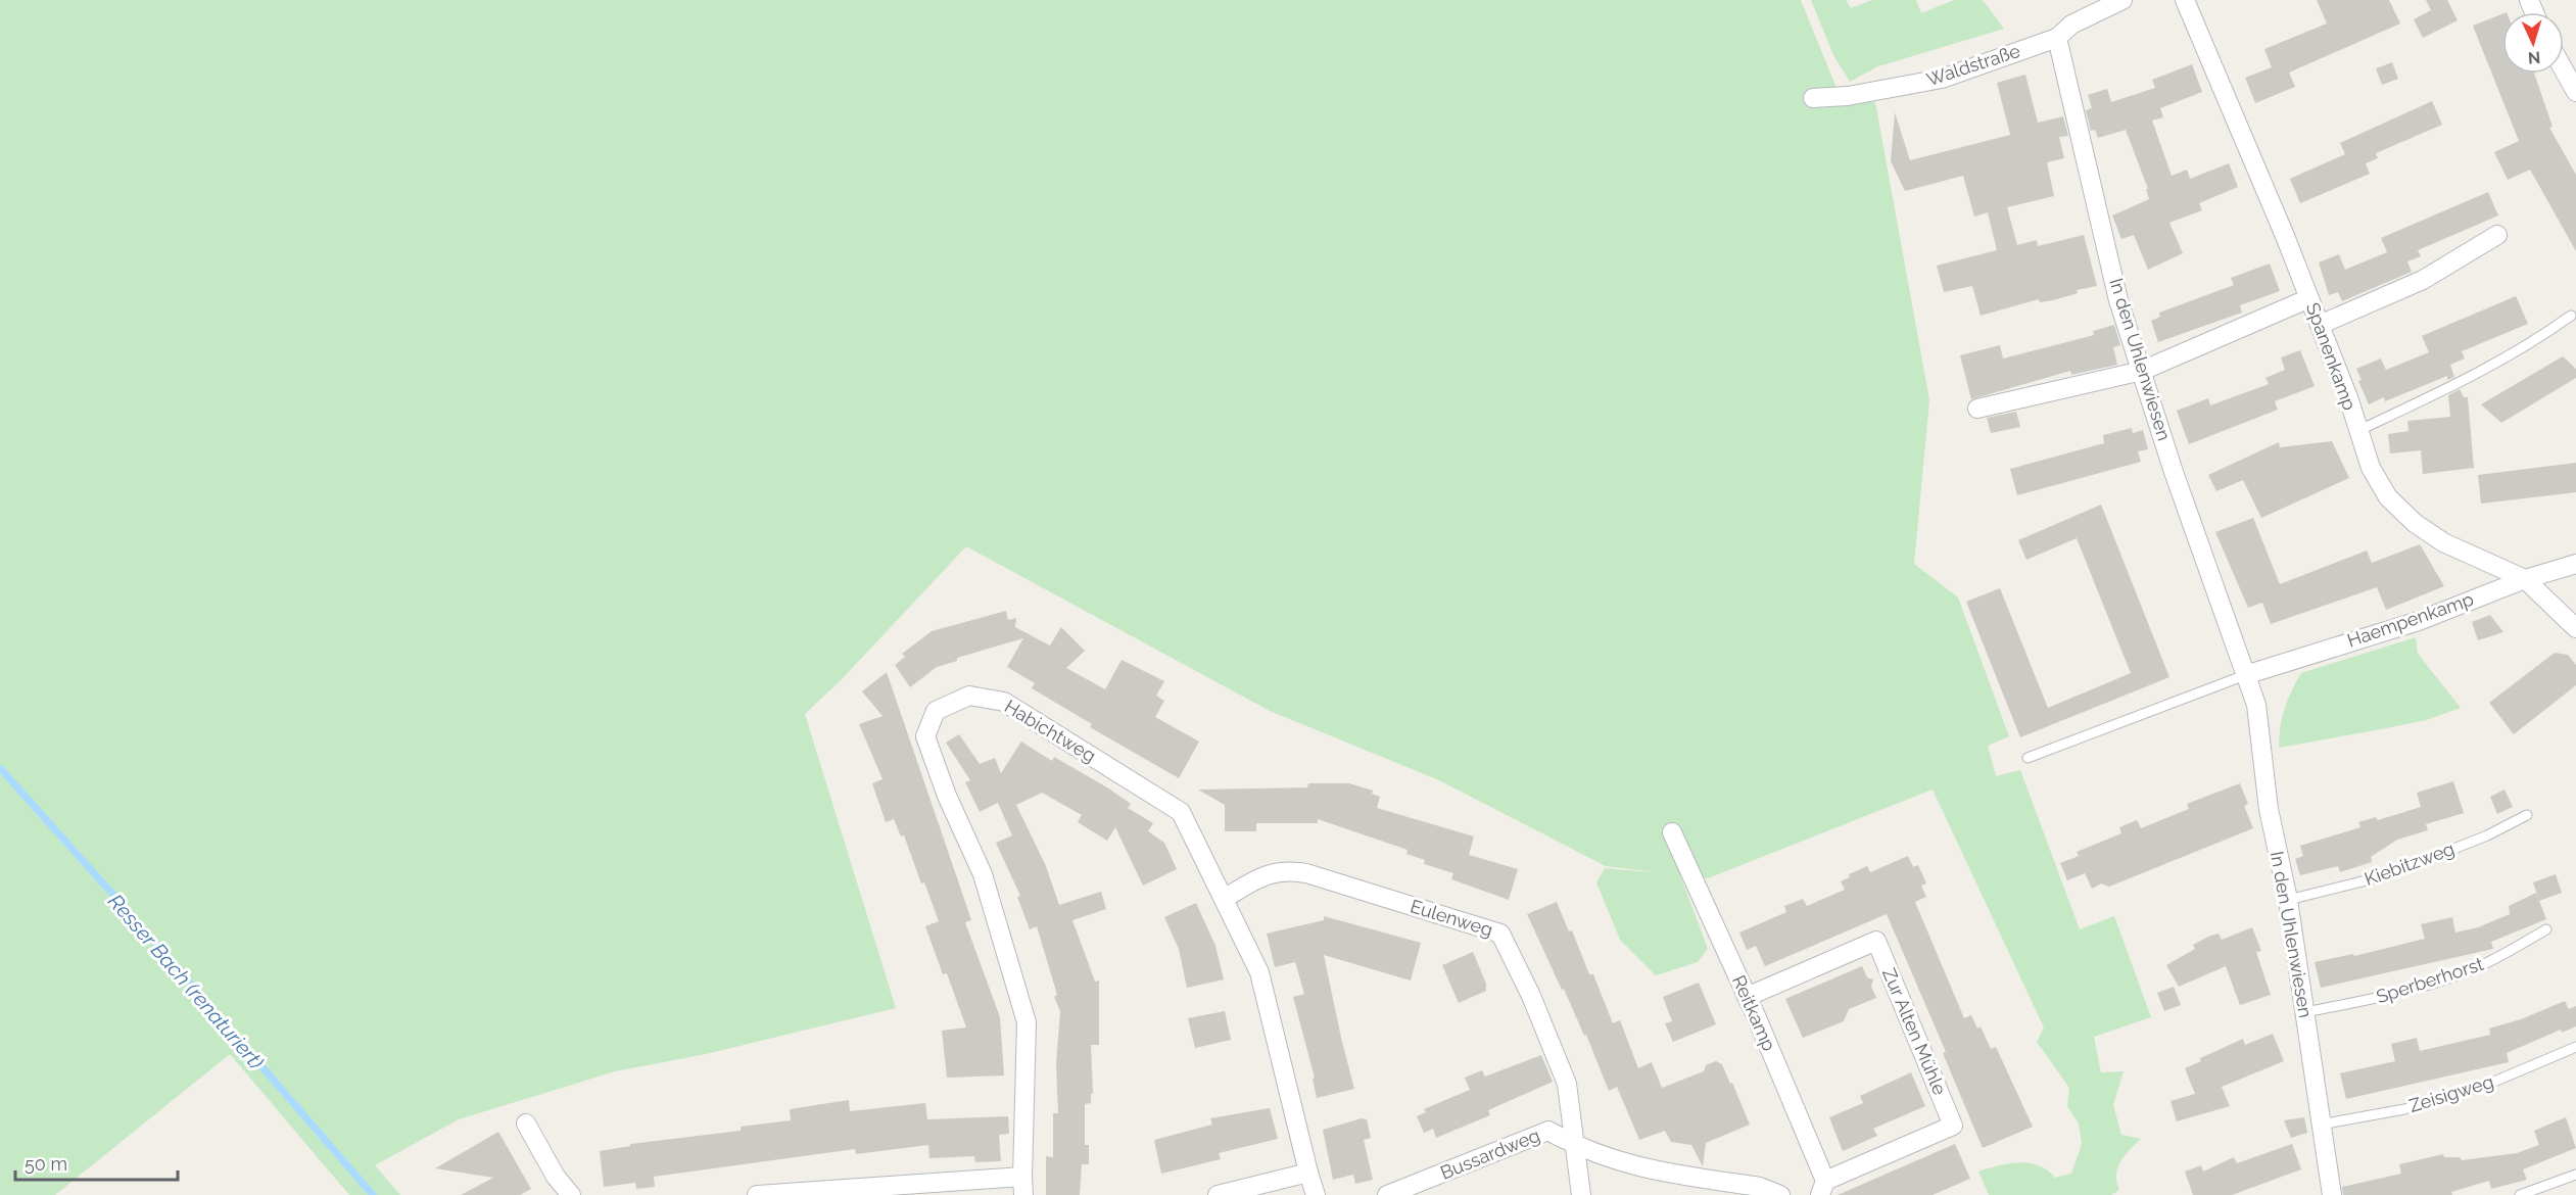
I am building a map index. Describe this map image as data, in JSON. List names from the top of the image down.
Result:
{
  "streets": {
    "street": [
      "Waldstraße",
      "Spanenkamp",
      "In den Uhlenwiesen",
      "Haempenkamp",
      "Habichtweg",
      "Eulenweg",
      "Reitkamp",
      "Zur Alten Mühle",
      "Bussardweg"
    ],
    "lane": ["Kiebitzweg", "Sperberhorst", "Zeisigweg"]
  },
  "crossings": [
    ["Waldstraße", "In den Uhlenwiesen"],
    ["Spanenkamp", "Haempenkamp"],
    ["In den Uhlenwiesen", "Haempenkamp"],
    ["In den Uhlenwiesen", "Kiebitzweg"],
    ["In den Uhlenwiesen", "Sperberhorst"],
    ["In den Uhlenwiesen", "Zeisigweg"],
    ["Habichtweg", "Eulenweg"],
    ["Eulenweg", "Bussardweg"],
    ["Reitkamp", "Zur Alten Mühle"]
  ],
  "water": ["Resser Bach (renaturiert)"],
  "scale_bar": "50 m",
  "north": "bottom"
}
